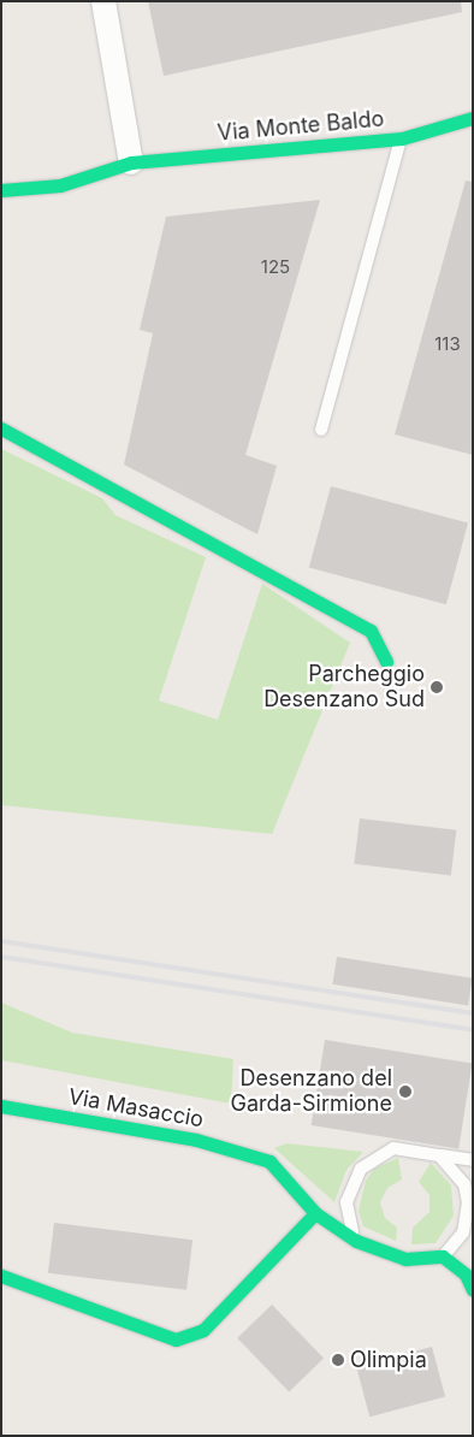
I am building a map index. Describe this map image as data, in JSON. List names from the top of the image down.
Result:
{
  "streets": {
    "street": ["Via Monte Baldo", "Via Masaccio"]
  },
  "places": ["Parcheggio Desenzano Sud", "Desenzano del Garda-Sirmione", "Olimpia"],
  "house_numbers": ["125", "113"]
}
